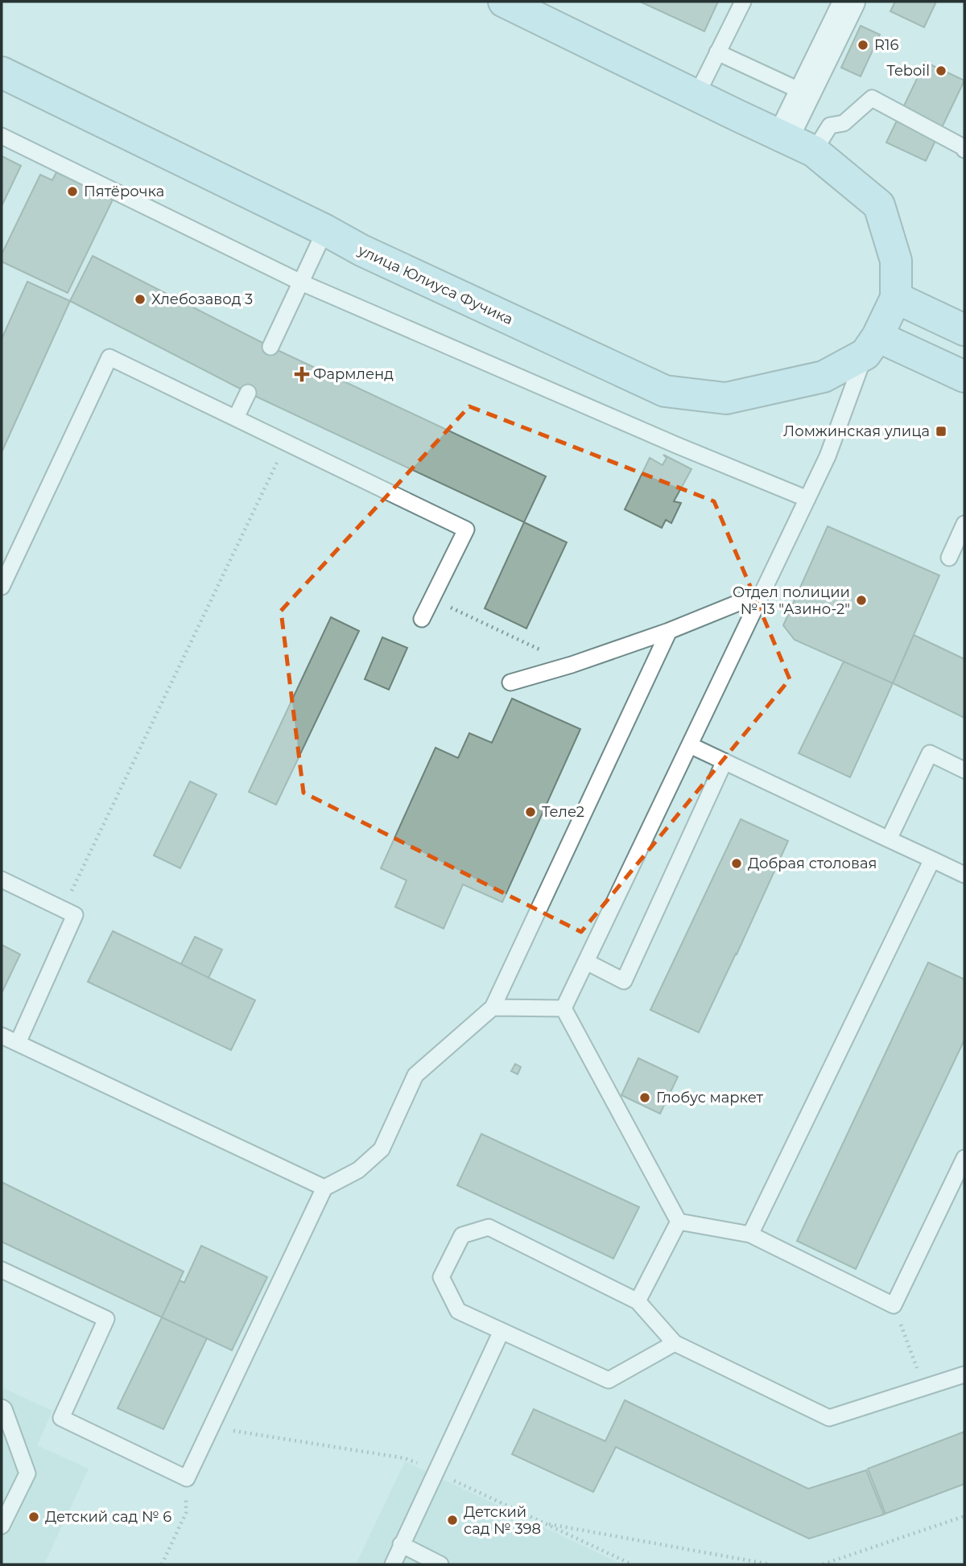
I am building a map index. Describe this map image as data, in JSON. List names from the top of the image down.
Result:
{
  "streets": {
    "main road": ["улица Юлиуса Фучика"]
  },
  "places": {
    "other": [
      "R16",
      "Teboil",
      "Пятёрочка",
      "Хлебозавод 3",
      "Отдел полиции № 13 \"Азино-2\"",
      "Теле2",
      "Добрая столовая",
      "Глобус маркет",
      "Детский сад № 6",
      "Детский сад № 398"
    ],
    "health": ["Фармленд"],
    "transit": ["Ломжинская улица"]
  }
}
